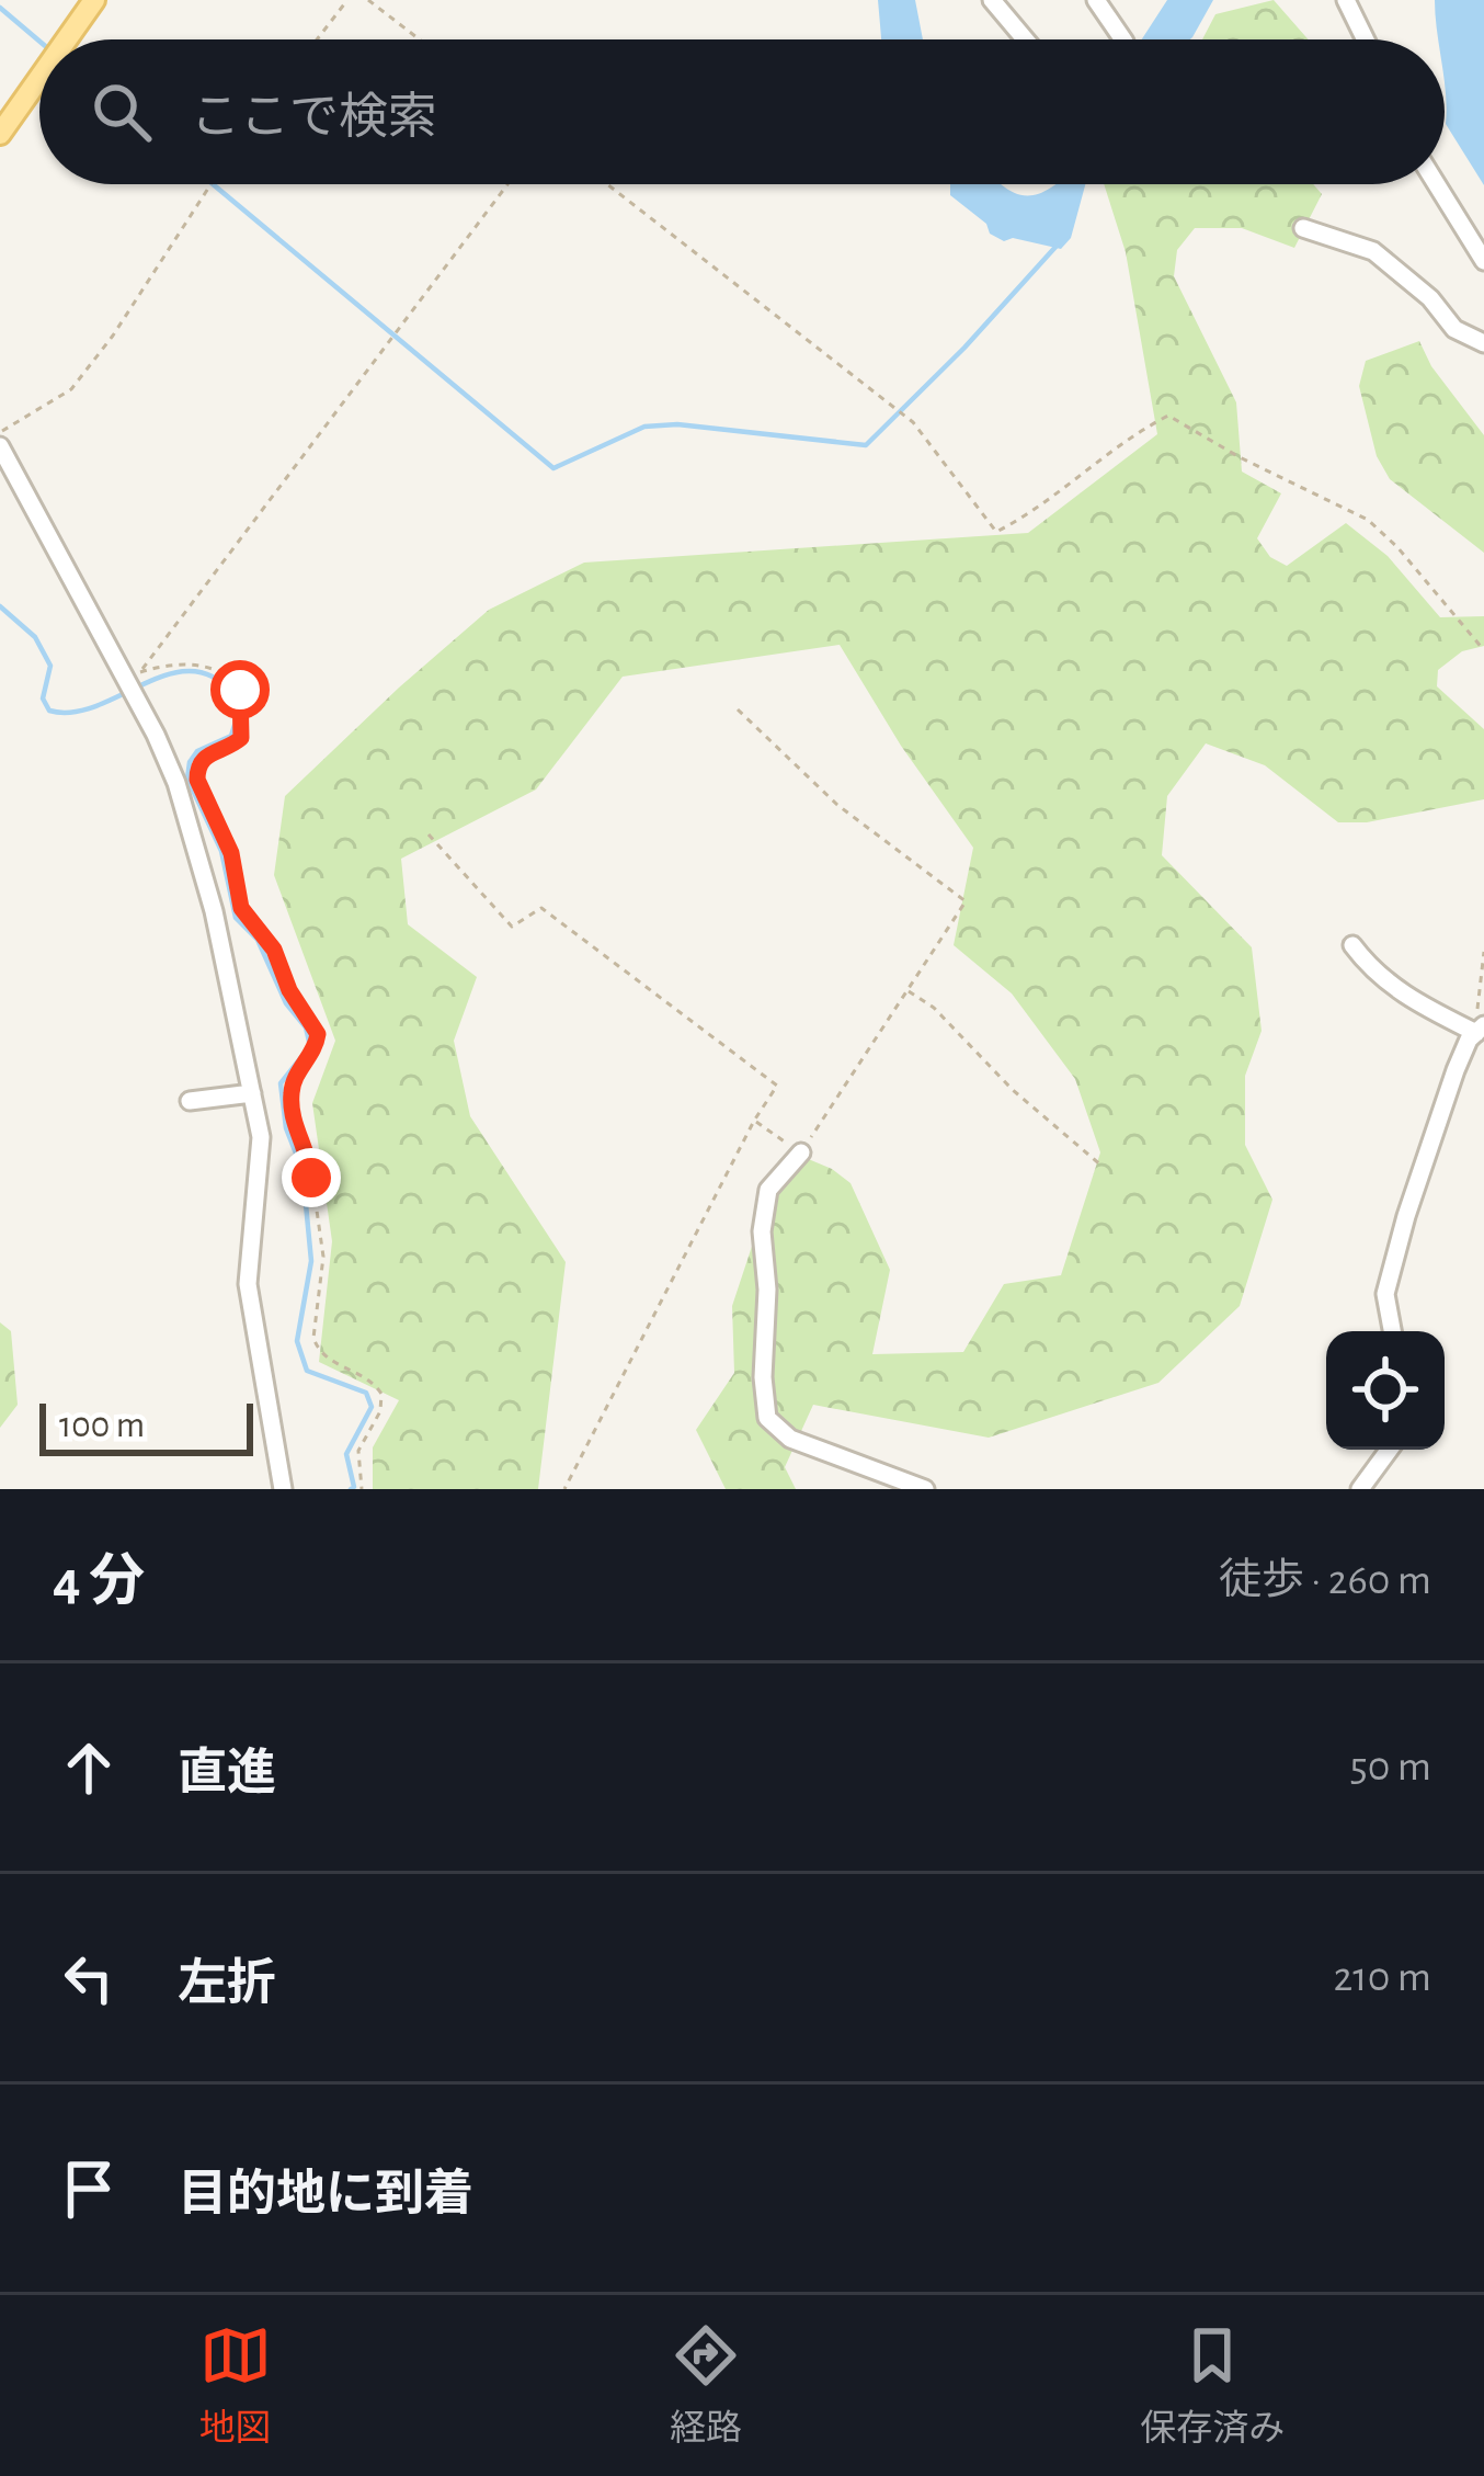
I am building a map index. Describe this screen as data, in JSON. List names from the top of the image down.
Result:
{
  "scale_bar": "100 m",
  "page": {
    "search": "ここで検索",
    "scale": "100 m",
    "heading": ["4 分", "徒歩 · 260 m"],
    "list": [
      ["直進", "50 m"],
      ["左折", "210 m"],
      "目的地に到着"
    ],
    "nav": ["地図", "経路", "保存済み"]
  }
}
